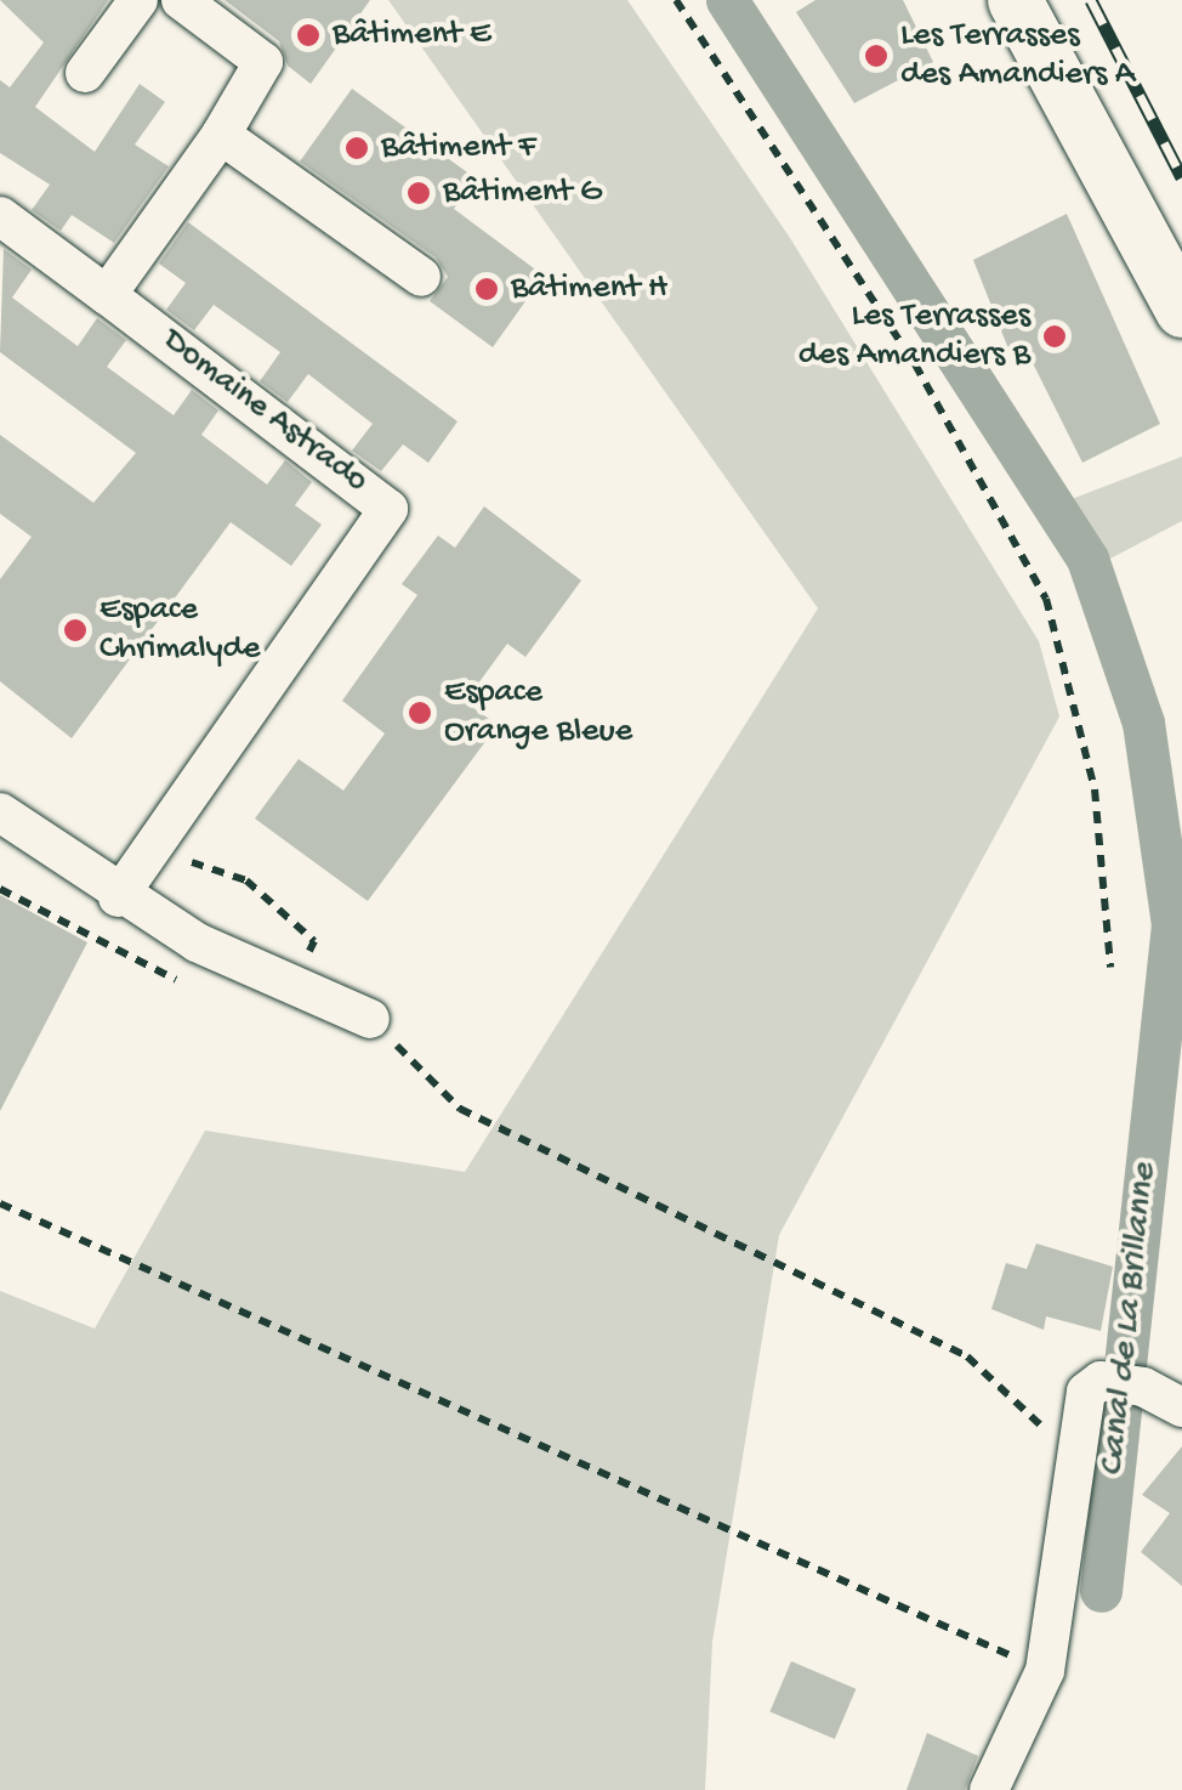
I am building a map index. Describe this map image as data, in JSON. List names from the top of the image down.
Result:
{
  "streets": {
    "street": ["Domaine Astrado"]
  },
  "water": ["Canal de La Brillanne"],
  "places": [
    "Bâtiment E",
    "Les Terrasses des Amandiers A",
    "Bâtiment F",
    "Bâtiment G",
    "Bâtiment H",
    "Les Terrasses des Amandiers B",
    "Espace Chrimalyde",
    "Espace Orange Bleue"
  ]
}
